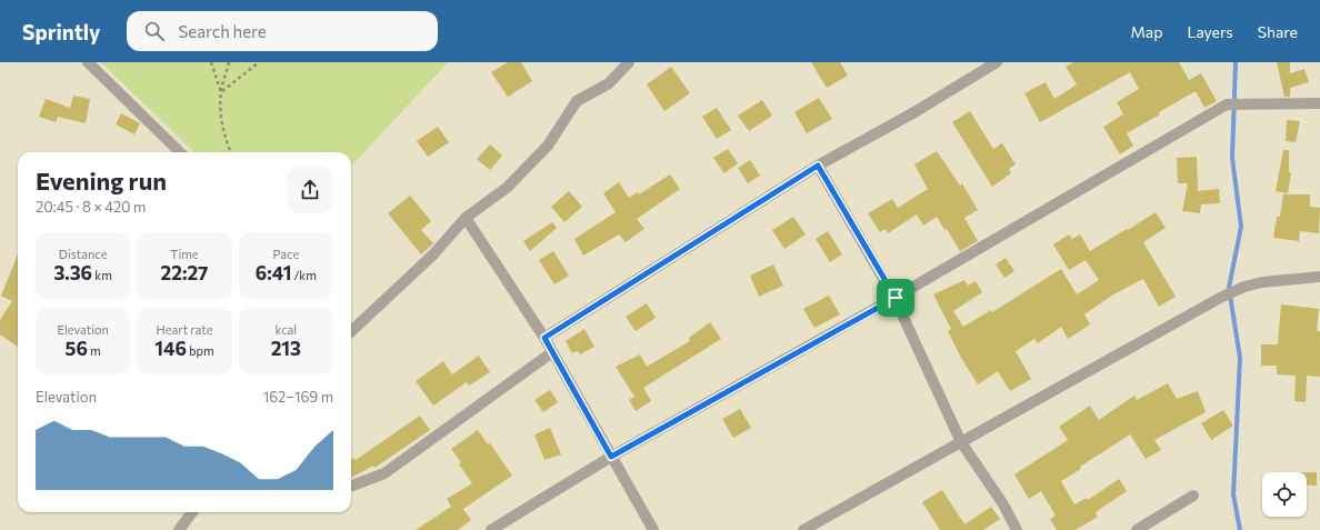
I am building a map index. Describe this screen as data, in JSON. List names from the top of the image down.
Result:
{
  "page": {
    "header": "Sprintly",
    "search": "Search here",
    "nav": ["Map", "Layers", "Share"],
    "heading": ["Evening run", "20:45 · 8 × 420 m"],
    "stats": [
      ["Distance", "3.36 km"],
      ["Time", "22:27"],
      ["Pace", "6:41 /km"],
      ["Elevation", "56 m"],
      ["Heart rate", "146 bpm"],
      ["kcal", "213"]
    ],
    "chart": ["Elevation", "162–169 m"]
  }
}
